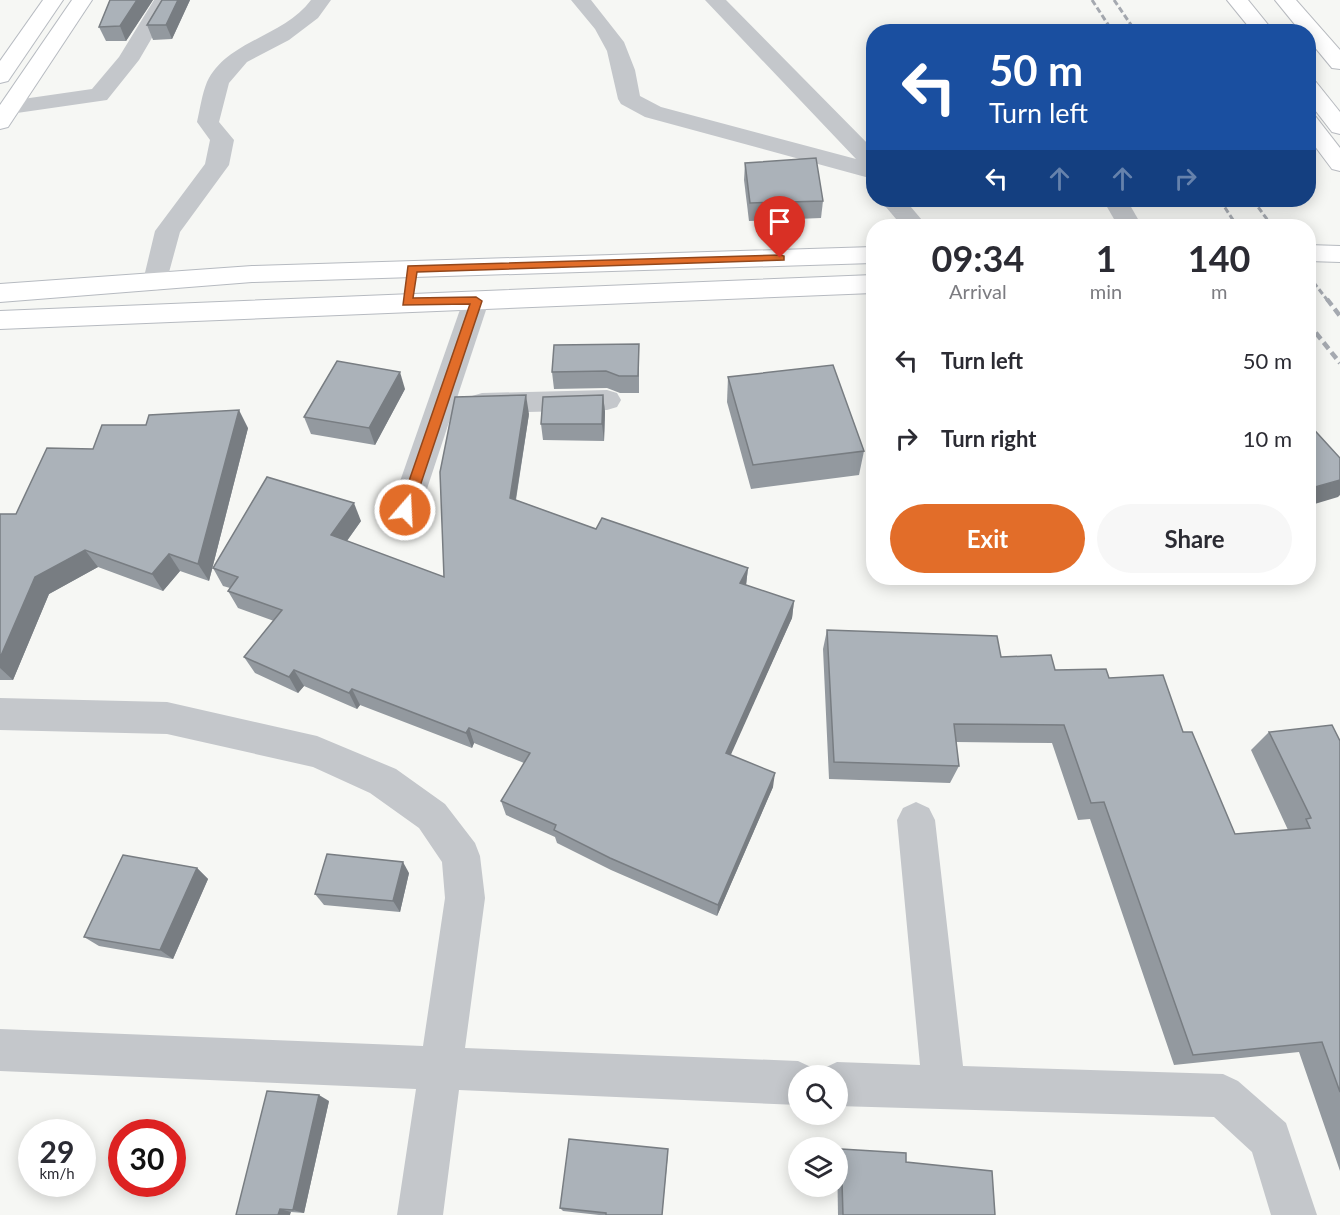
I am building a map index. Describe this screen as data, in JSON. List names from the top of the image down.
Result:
{
  "page": {
    "turn": ["50 m", "Turn left"],
    "eta": [
      "09:34",
      "Arrival",
      "1",
      "min",
      "140",
      "m"
    ],
    "list": [
      {
        "name": "Turn left",
        "value": "50 m"
      },
      {
        "name": "Turn right",
        "value": "10 m"
      }
    ],
    "buttons": ["Exit", "Share"],
    "speed": "29 km/h",
    "limit": "30"
  }
}
